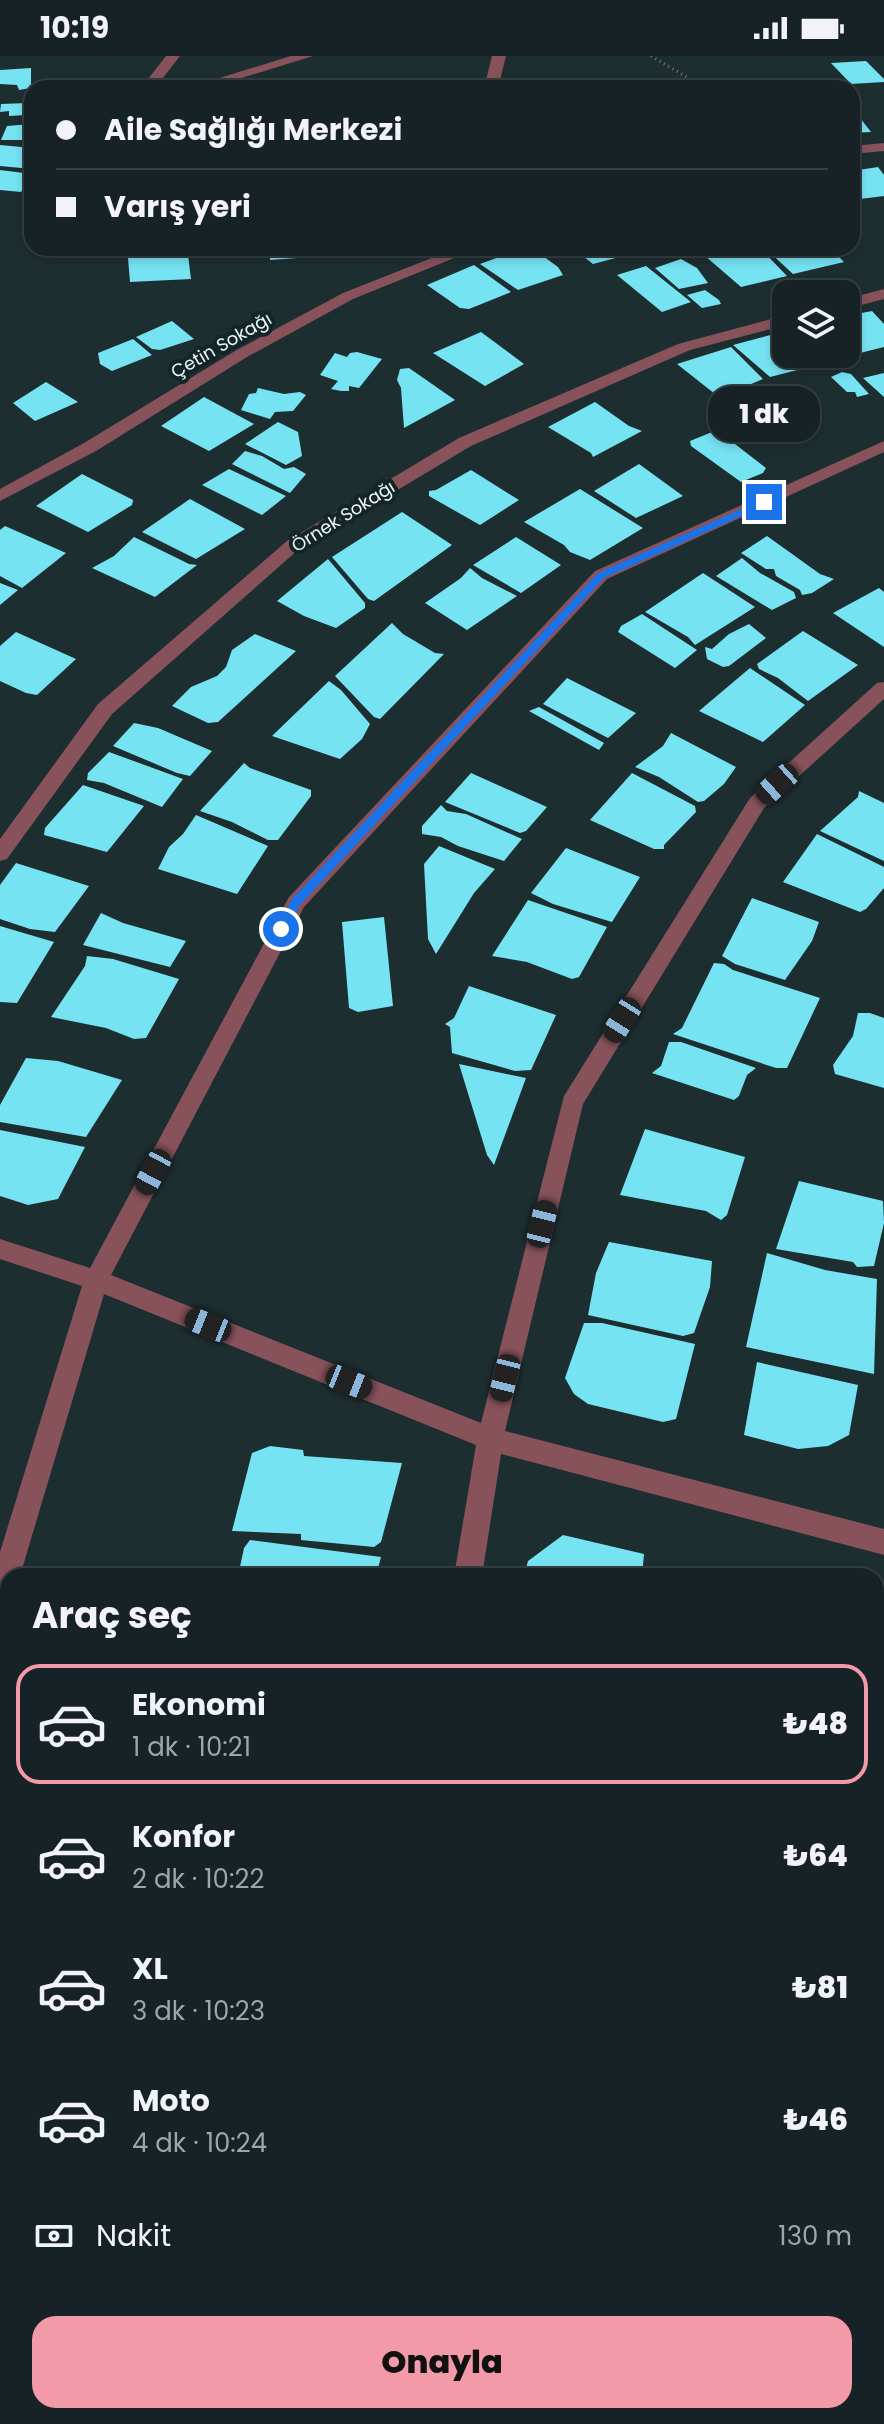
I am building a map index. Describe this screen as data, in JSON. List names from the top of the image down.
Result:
{
  "streets": {
    "street": ["Çetin Sokağı", "Örnek Sokağı"]
  },
  "page": {
    "status": "10:19",
    "banner": ["Aile Sağlığı Merkezi", "Varış yeri"],
    "bubble": "1 dk",
    "heading": "Araç seç",
    "list": [
      {
        "name": "Ekonomi",
        "note": "1 dk · 10:21",
        "value": "₺48"
      },
      {
        "name": "Konfor",
        "note": "2 dk · 10:22",
        "value": "₺64"
      },
      {
        "name": "XL",
        "note": "3 dk · 10:23",
        "value": "₺81"
      },
      {
        "name": "Moto",
        "note": "4 dk · 10:24",
        "value": "₺46"
      }
    ],
    "pay": ["Nakit", "130 m"],
    "buttons": "Onayla"
  }
}
